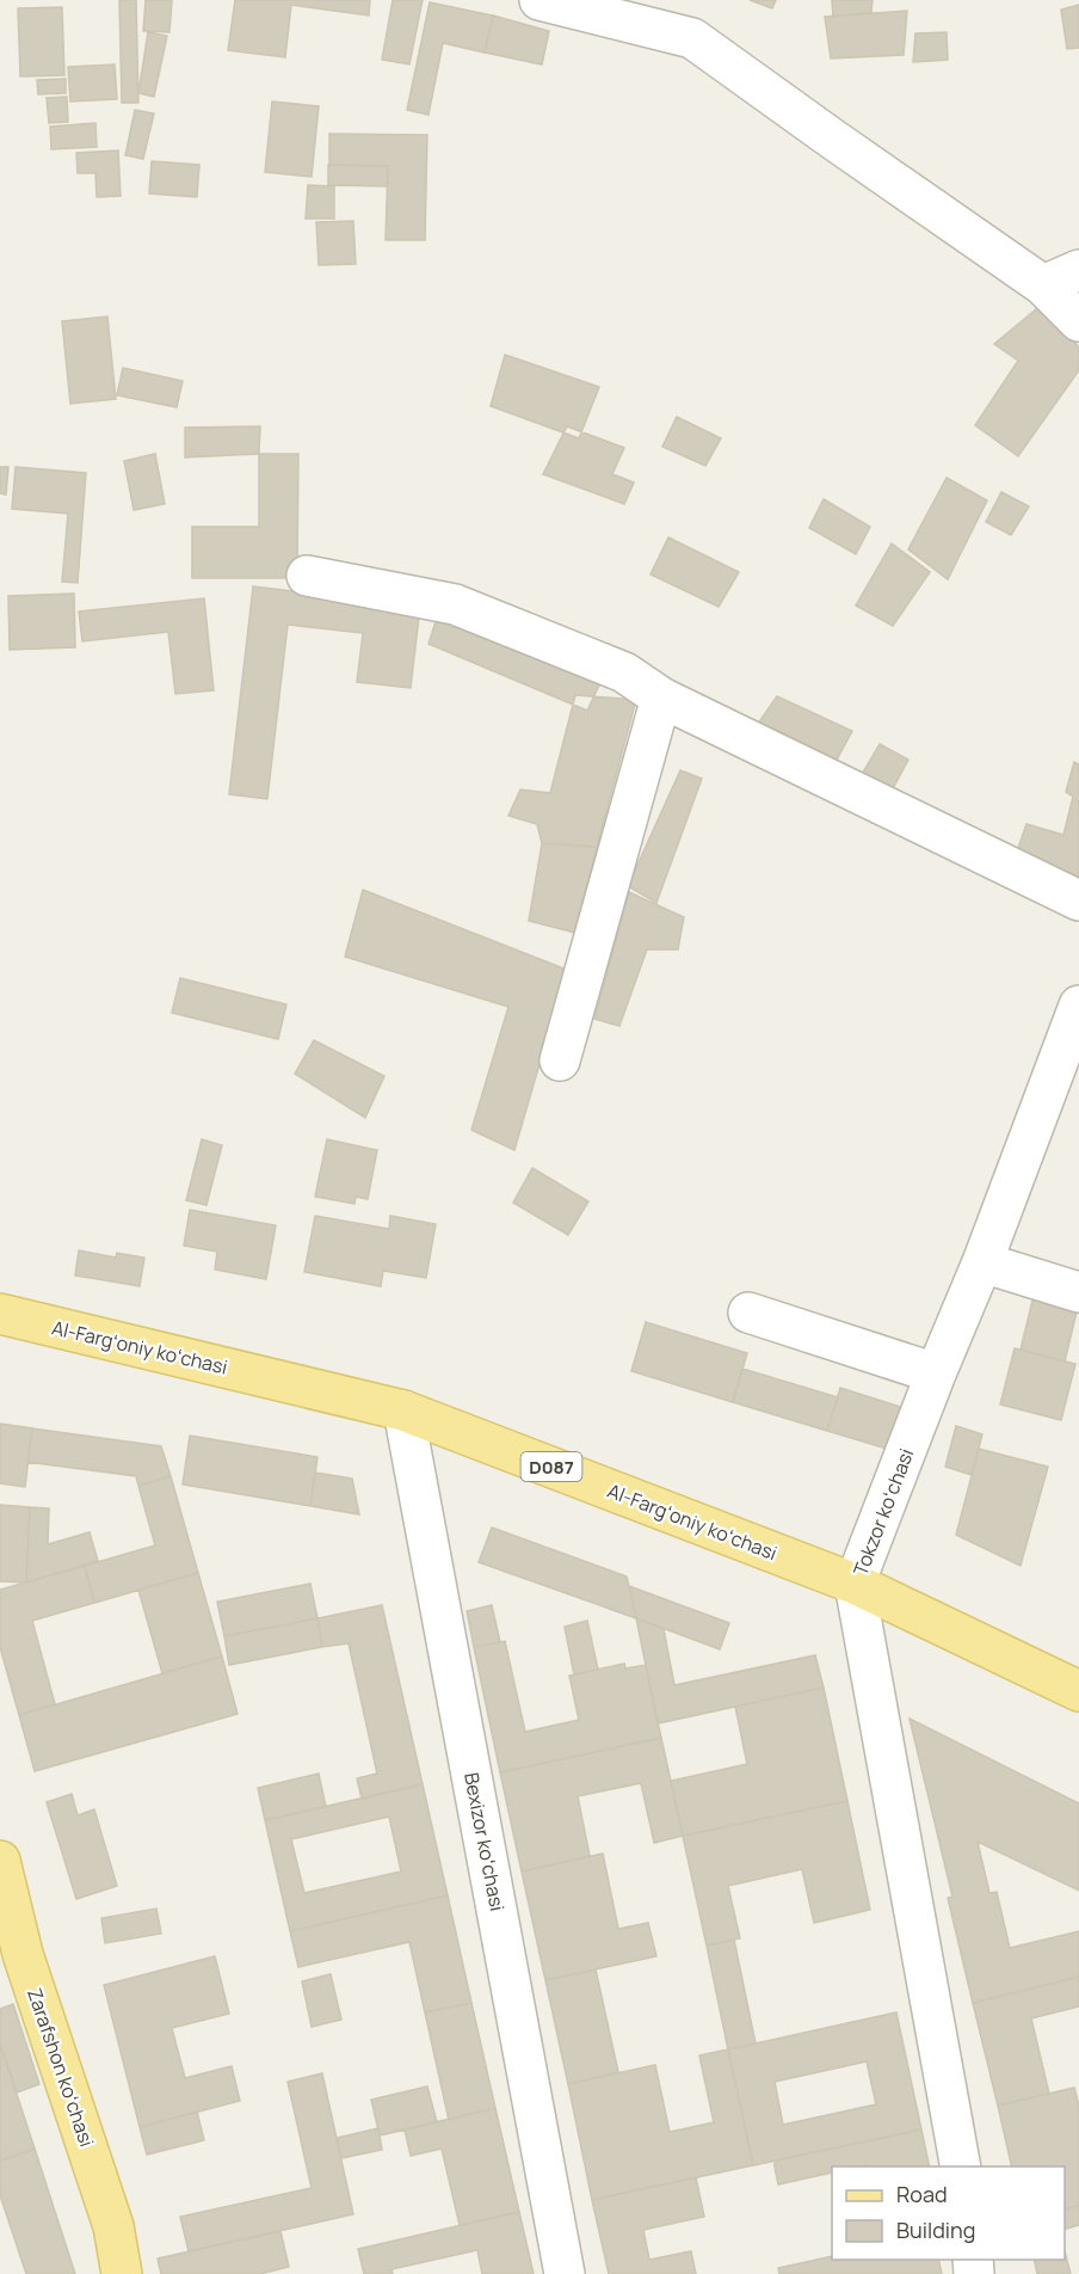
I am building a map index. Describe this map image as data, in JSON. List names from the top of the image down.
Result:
{
  "streets": {
    "main road": ["Al-Fargʻoniy koʻchasi", "D087", "Zarafshon koʻchasi"],
    "street": ["Tokzor koʻchasi", "Bexizor koʻchasi"]
  },
  "crossings": [
    ["Al-Fargʻoniy koʻchasi", "Tokzor koʻchasi"],
    ["Al-Fargʻoniy koʻchasi", "Bexizor koʻchasi"]
  ],
  "legend": ["Road", "Building"]
}
